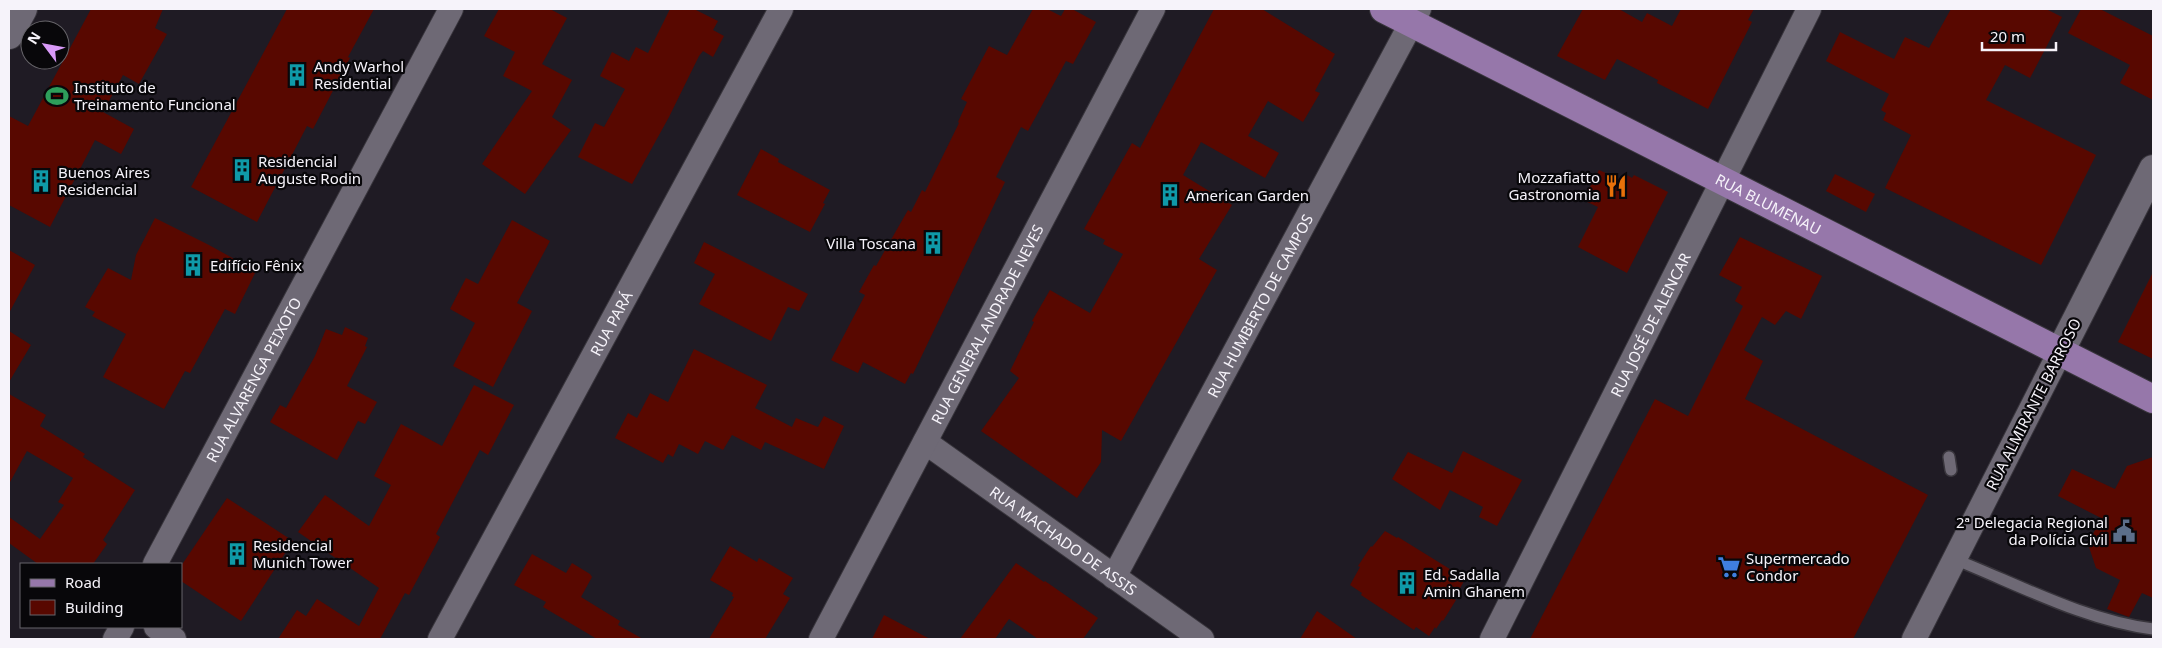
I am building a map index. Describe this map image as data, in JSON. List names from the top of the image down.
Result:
{
  "streets": {
    "main road": ["RUA BLUMENAU"],
    "street": [
      "RUA HUMBERTO DE CAMPOS",
      "RUA PARÁ",
      "RUA GENERAL ANDRADE NEVES",
      "RUA JOSÉ DE ALENCAR",
      "RUA ALVARENGA PEIXOTO",
      "RUA ALMIRANTE BARROSO",
      "RUA MACHADO DE ASSIS"
    ]
  },
  "crossings": [
    ["RUA BLUMENAU", "RUA HUMBERTO DE CAMPOS"],
    ["RUA BLUMENAU", "RUA JOSÉ DE ALENCAR"],
    ["RUA BLUMENAU", "RUA ALMIRANTE BARROSO"],
    ["RUA HUMBERTO DE CAMPOS", "RUA MACHADO DE ASSIS"],
    ["RUA GENERAL ANDRADE NEVES", "RUA MACHADO DE ASSIS"]
  ],
  "places": {
    "building": [
      "Andy Warhol Residential",
      "Residencial Auguste Rodin",
      "Buenos Aires Residencial",
      "American Garden",
      "Villa Toscana",
      "Edifício Fênix",
      "Residencial Munich Tower",
      "Ed. Sadalla Amin Ghanem"
    ],
    "sports": ["Instituto de Treinamento Funcional"],
    "restaurant": ["Mozzafiatto Gastronomia"],
    "public building": ["2ª Delegacia Regional da Polícia Civil"],
    "supermarket": ["Supermercado Condor"]
  },
  "legend": ["Road", "Building"],
  "scale_bar": "20 m",
  "north": "top left"
}
